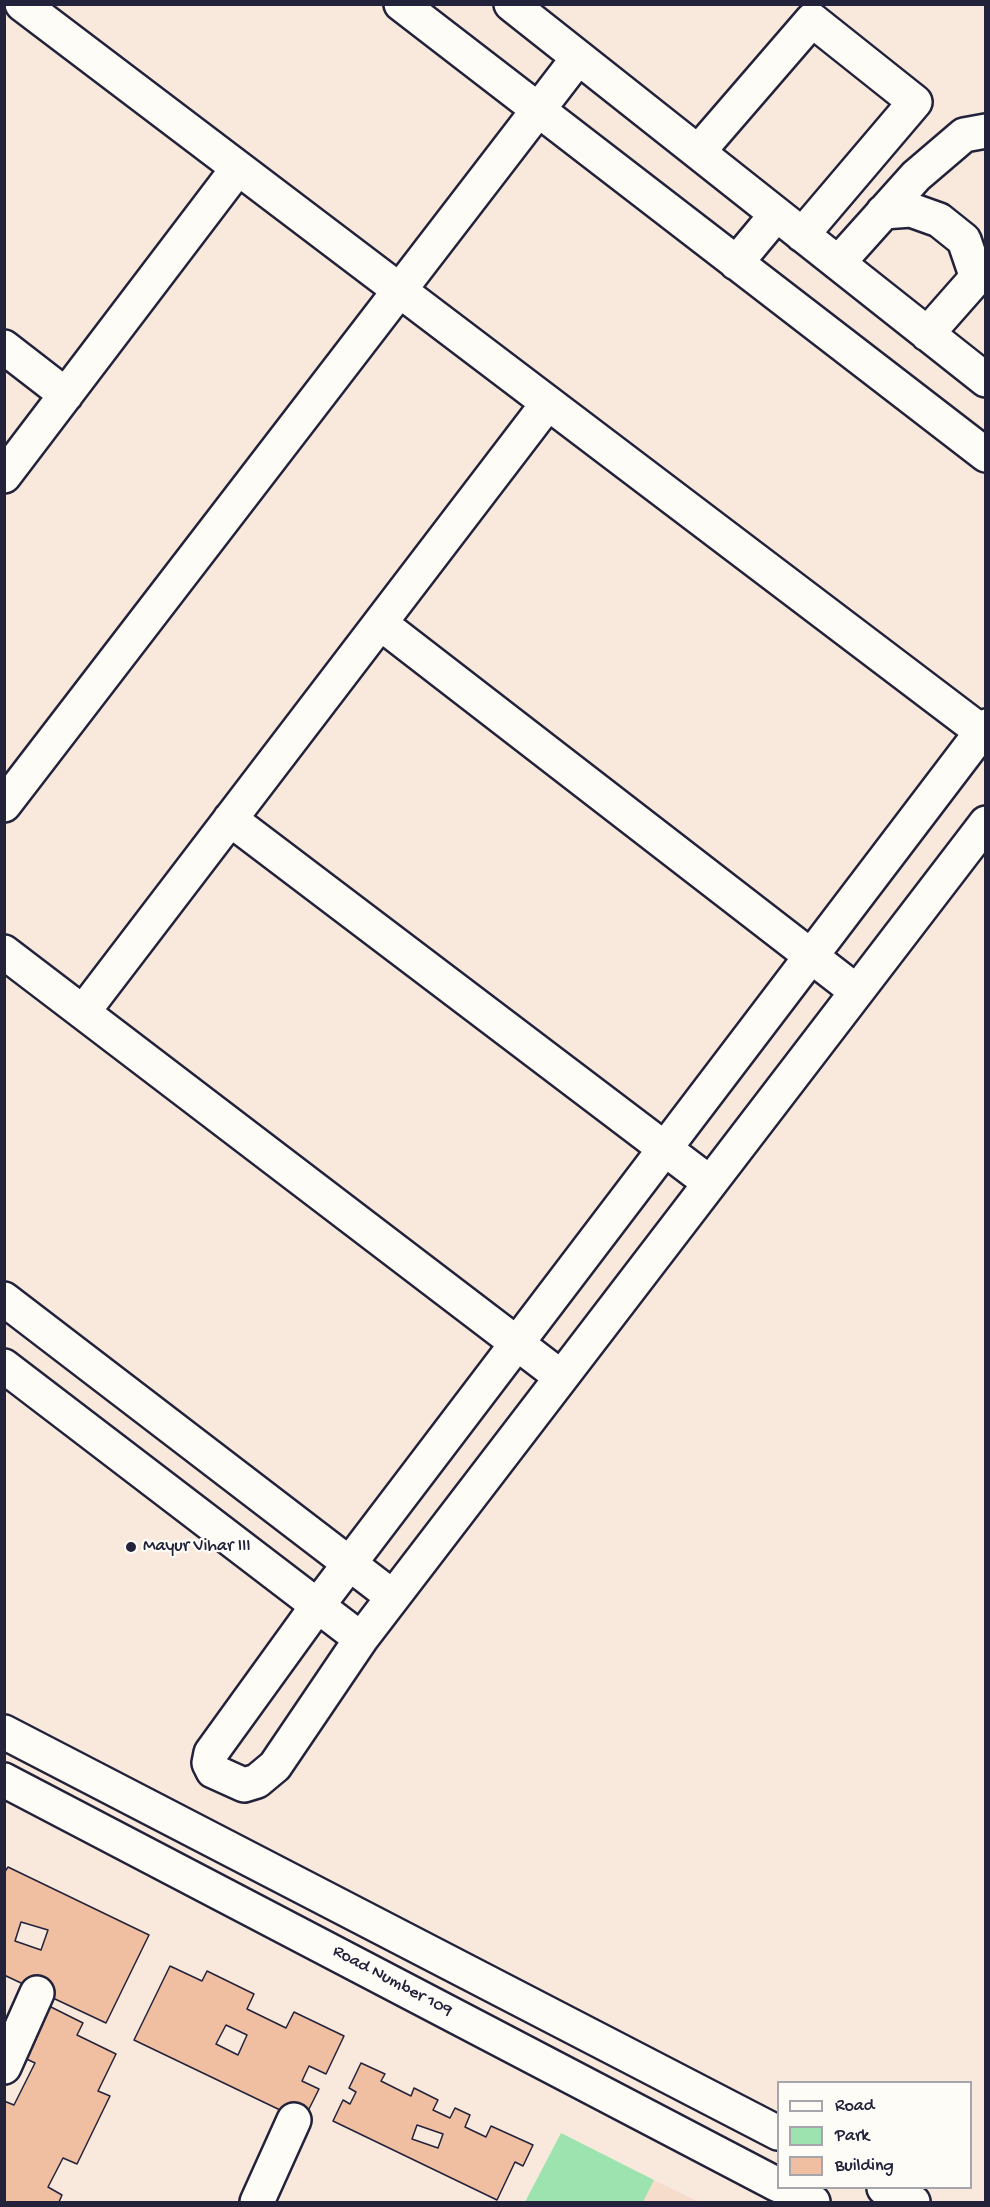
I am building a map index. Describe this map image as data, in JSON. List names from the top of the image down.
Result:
{
  "streets": {
    "street": ["Road Number 109"]
  },
  "places": ["Mayur Vihar III"],
  "legend": ["Road", "Park", "Building"]
}
